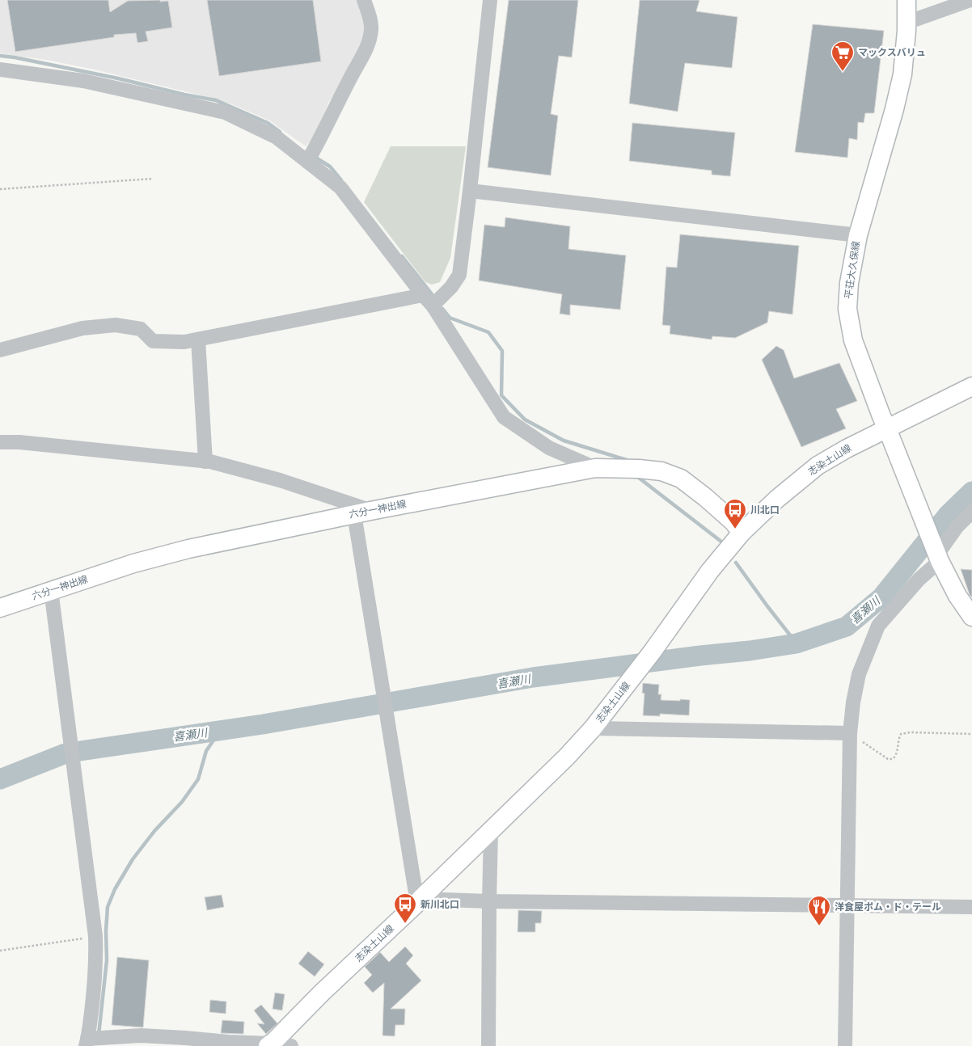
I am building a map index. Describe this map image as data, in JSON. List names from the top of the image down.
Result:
{
  "streets": {
    "main road": ["平荘大久保線", "志染土山線", "六分一神出線"]
  },
  "crossings": [
    ["平荘大久保線", "志染土山線"],
    ["志染土山線", "六分一神出線"]
  ],
  "water": ["喜瀬川"],
  "places": {
    "supermarket": ["マックスバリュ"],
    "bus stop": ["川北口", "新川北口"],
    "restaurant": ["洋食屋ポム・ド・テール"]
  }
}
